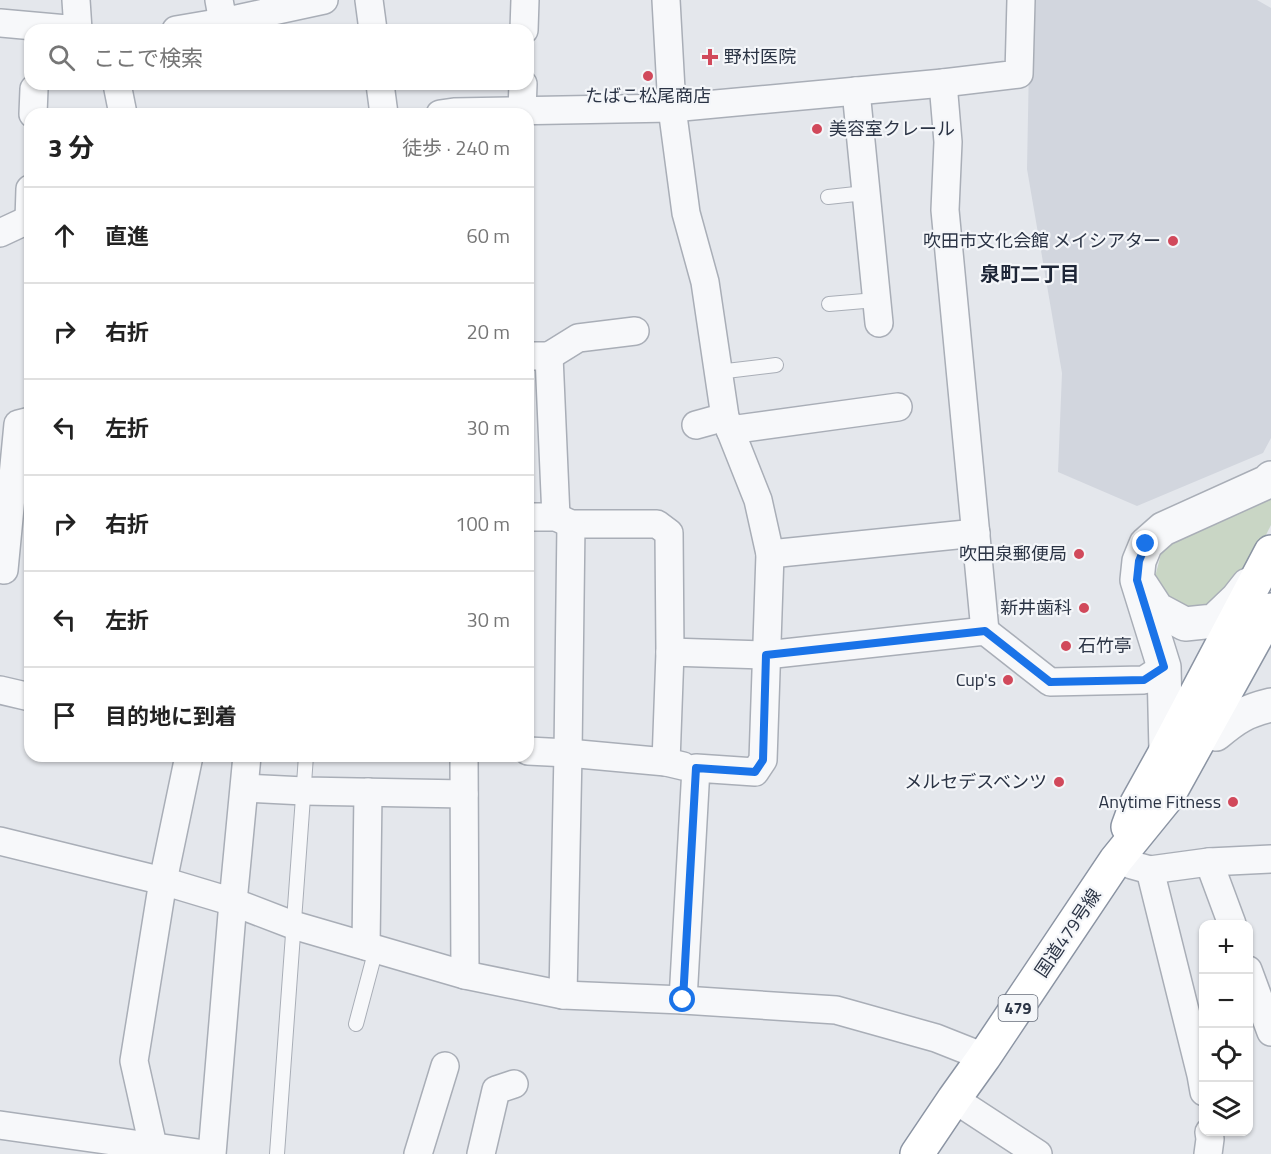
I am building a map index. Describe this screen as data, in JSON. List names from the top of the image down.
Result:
{
  "streets": {
    "highway": ["国道479号線", "479"]
  },
  "crossings": [
    ["国道479号線", "479"]
  ],
  "districts": ["泉町二丁目"],
  "places": {
    "health": ["野村医院"],
    "other": [
      "たばこ松尾商店",
      "美容室クレール",
      "吹田市文化会館 メイシアター",
      "吹田泉郵便局",
      "新井歯科",
      "石竹亭",
      "Cup's",
      "メルセデスベンツ",
      "Anytime Fitness"
    ]
  },
  "page": {
    "search": "ここで検索",
    "heading": ["3 分", "徒歩 · 240 m"],
    "list": [
      ["直進", "60 m"],
      ["右折", "20 m"],
      ["左折", "30 m"],
      ["右折", "100 m"],
      ["左折", "30 m"],
      "目的地に到着"
    ],
    "map_buttons": ["+", "−"]
  }
}
